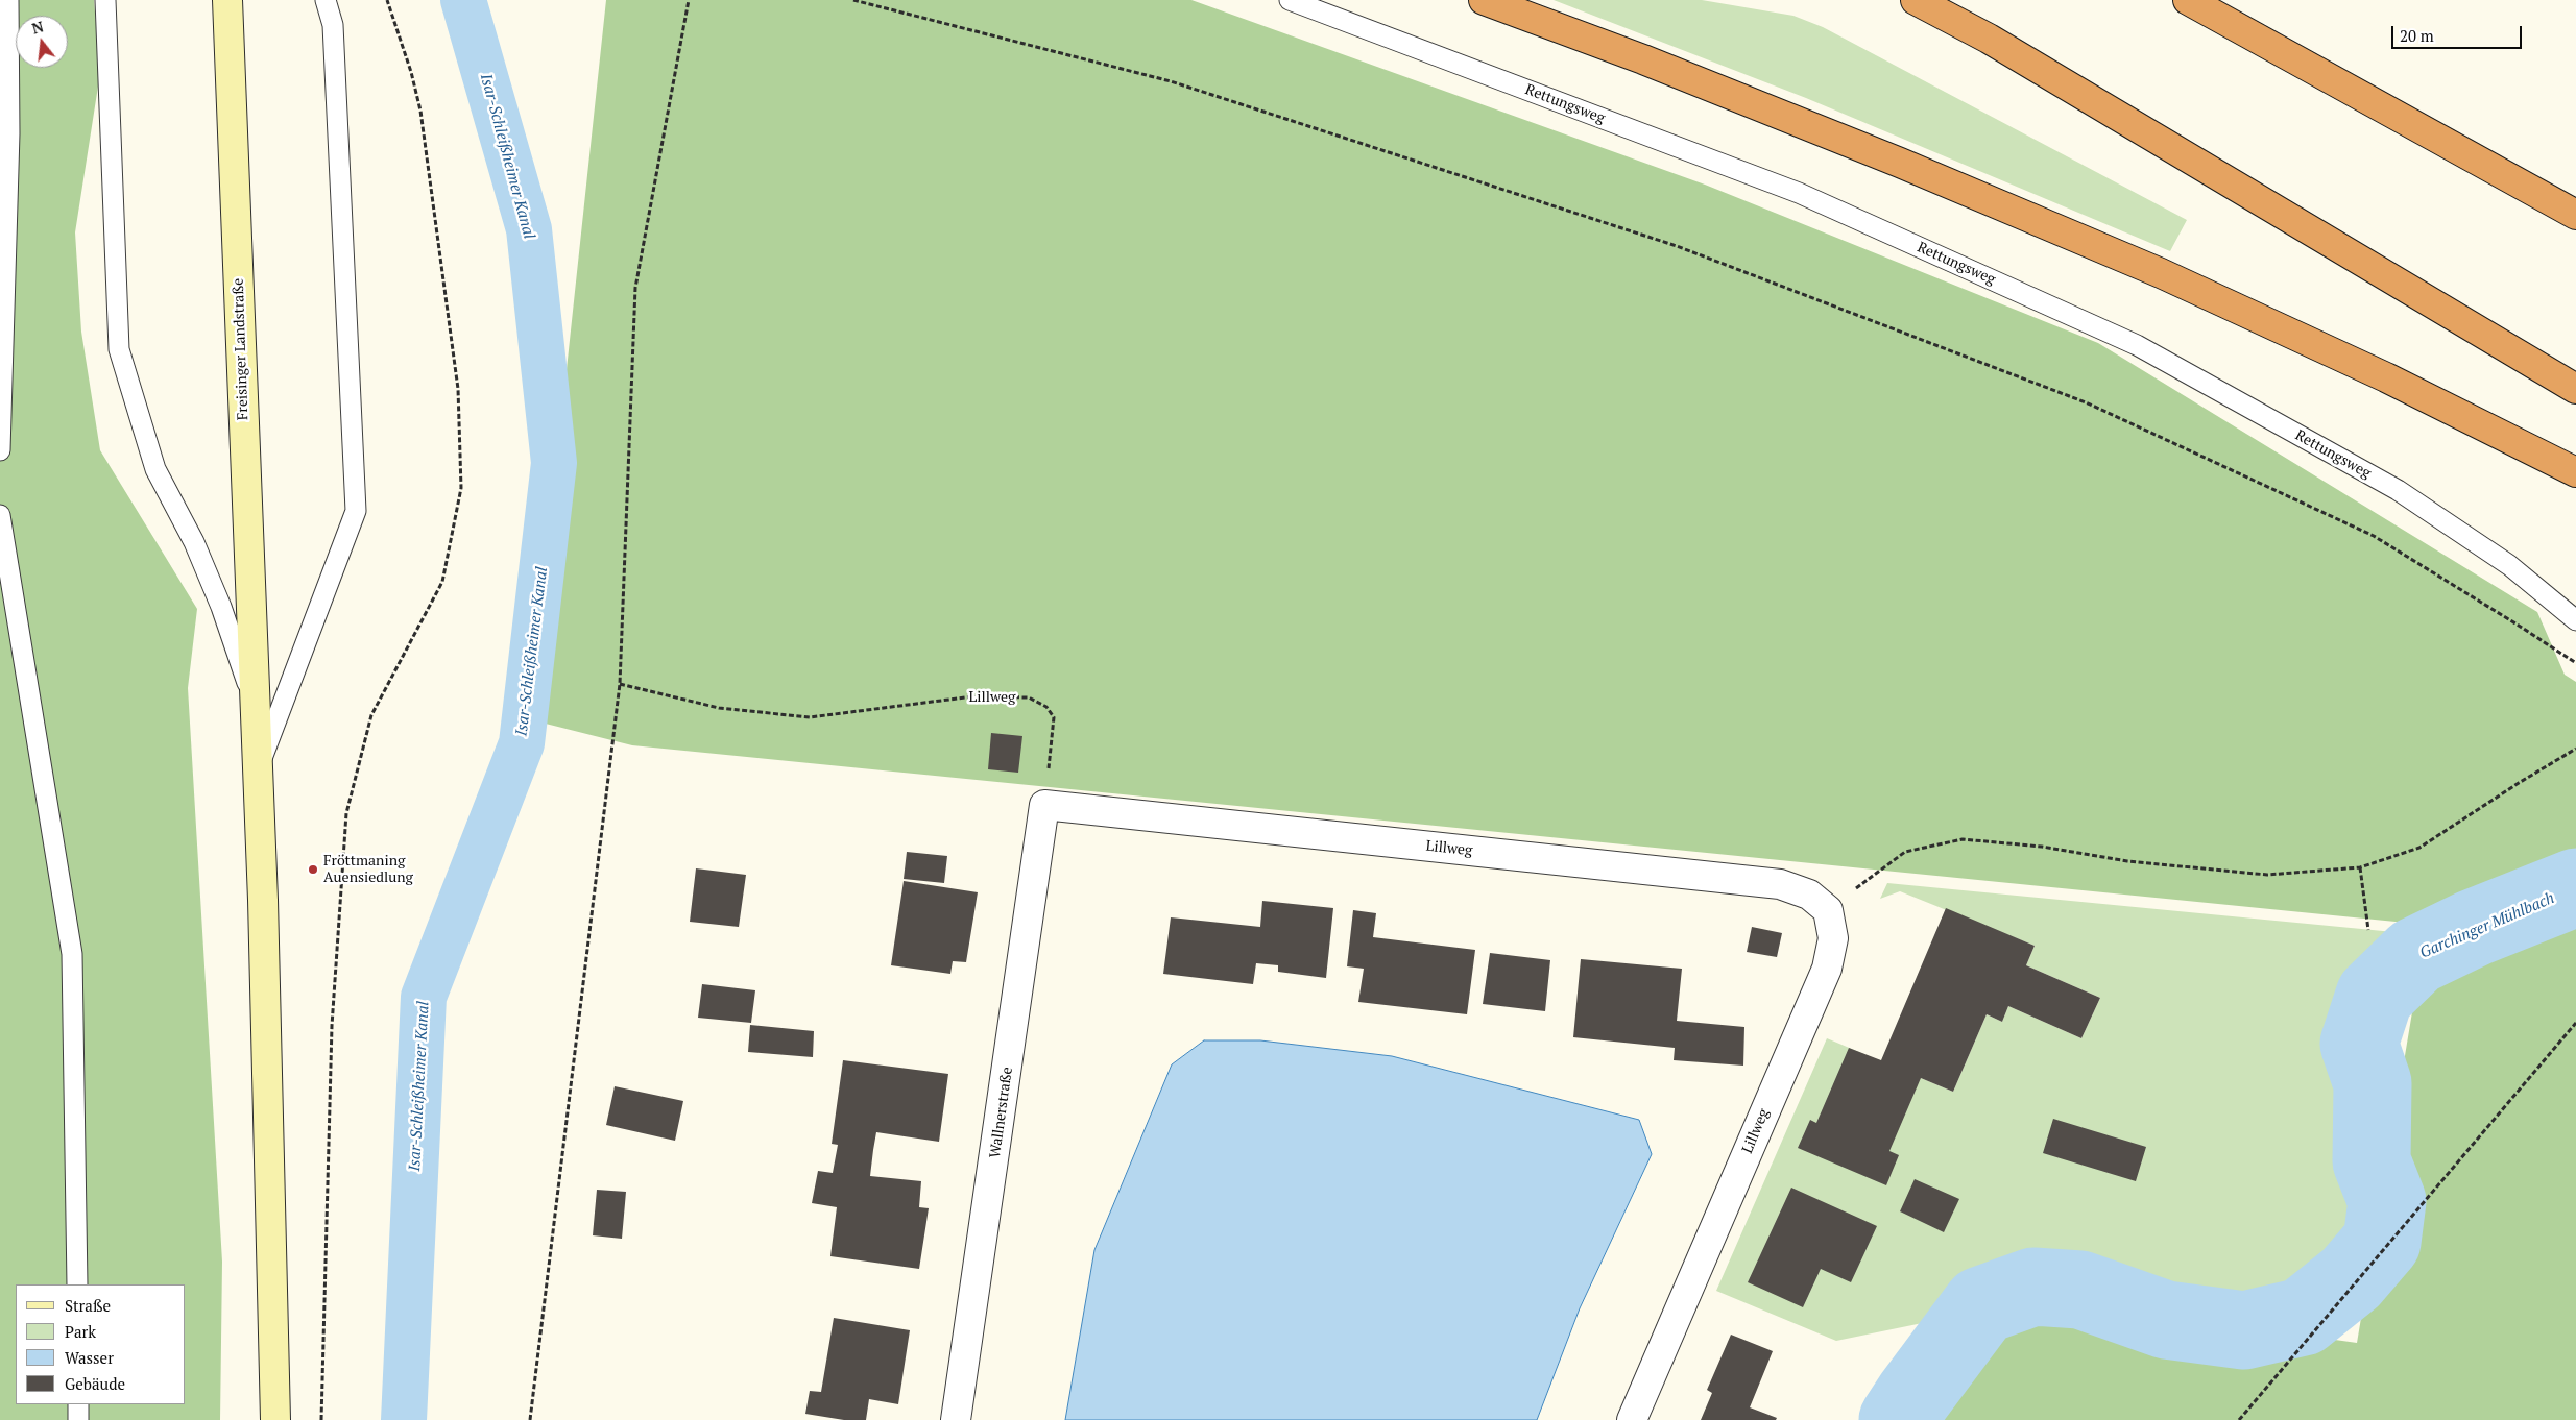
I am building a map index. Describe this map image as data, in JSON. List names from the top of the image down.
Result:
{
  "streets": {
    "main road": ["Freisinger Landstraße"],
    "street": ["Lillweg", "Wallnerstraße"],
    "lane": ["Rettungsweg"]
  },
  "crossings": [
    ["Lillweg", "Wallnerstraße"]
  ],
  "water": ["Isar-Schleißheimer Kanal", "Garchinger Mühlbach"],
  "places": ["Fröttmaning Auensiedlung"],
  "legend": [
    "Straße",
    "Park",
    "Wasser",
    "Gebäude"
  ],
  "scale_bar": "20 m",
  "north": "top"
}
